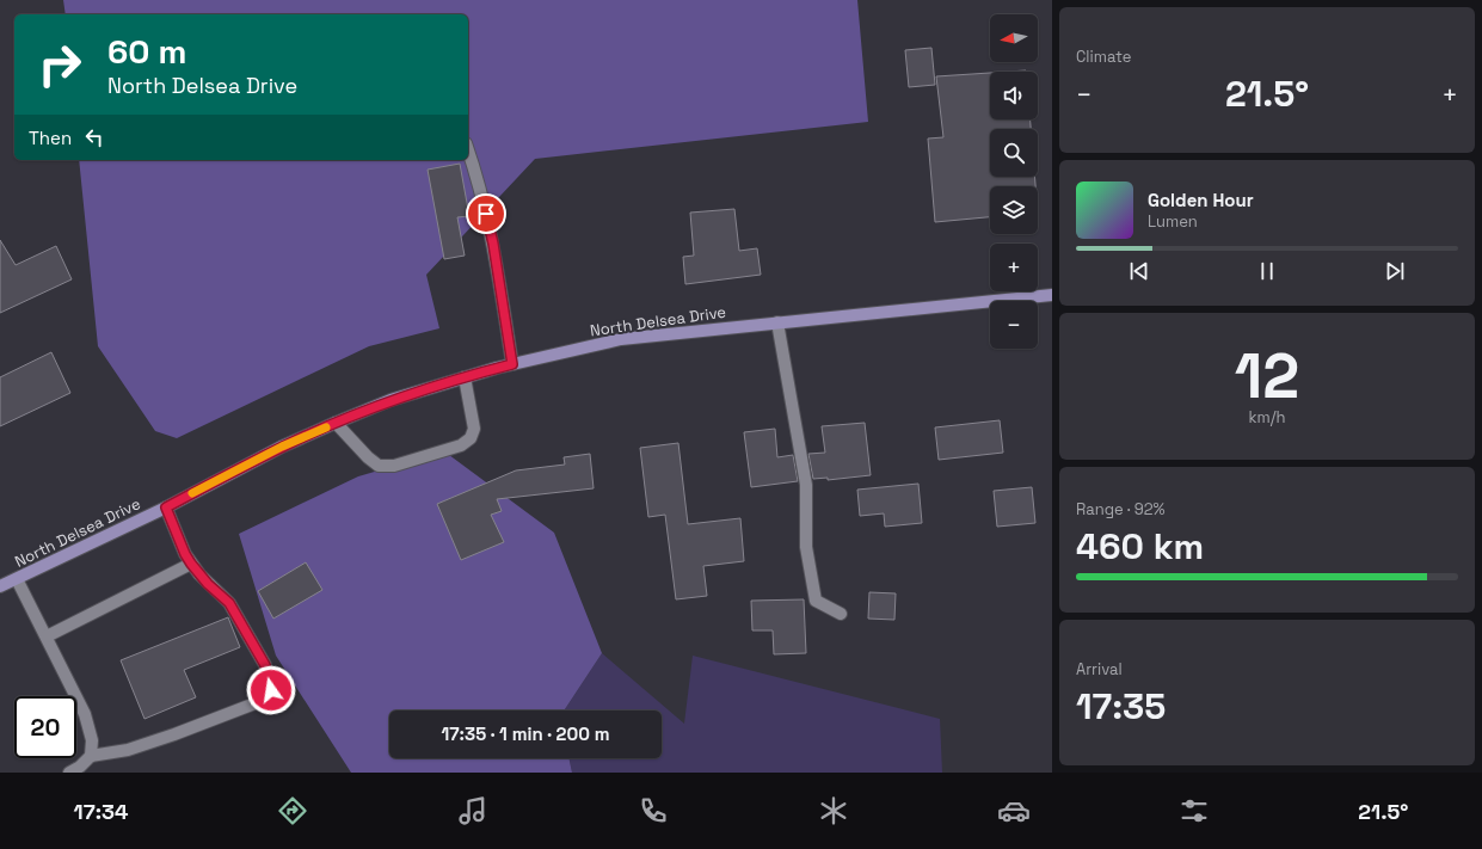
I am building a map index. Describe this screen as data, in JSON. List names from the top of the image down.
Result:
{
  "streets": {
    "main road": ["North Delsea Drive"]
  },
  "north": "left",
  "page": {
    "tile": [
      "Climate",
      ["12", "km/h"],
      ["Range · 92%", "460 km"],
      ["Arrival", "17:35"]
    ],
    "map_buttons": ["+", "−"],
    "turn": ["60 m", "North Delsea Drive"],
    "heat": ["−", "21.5°", "+"],
    "then": "Then",
    "song": ["Golden Hour", "Lumen"],
    "limit": "20",
    "trip": "17:35 · 1 min · 200 m",
    "tabs": ["17:34", "21.5°"]
  }
}
